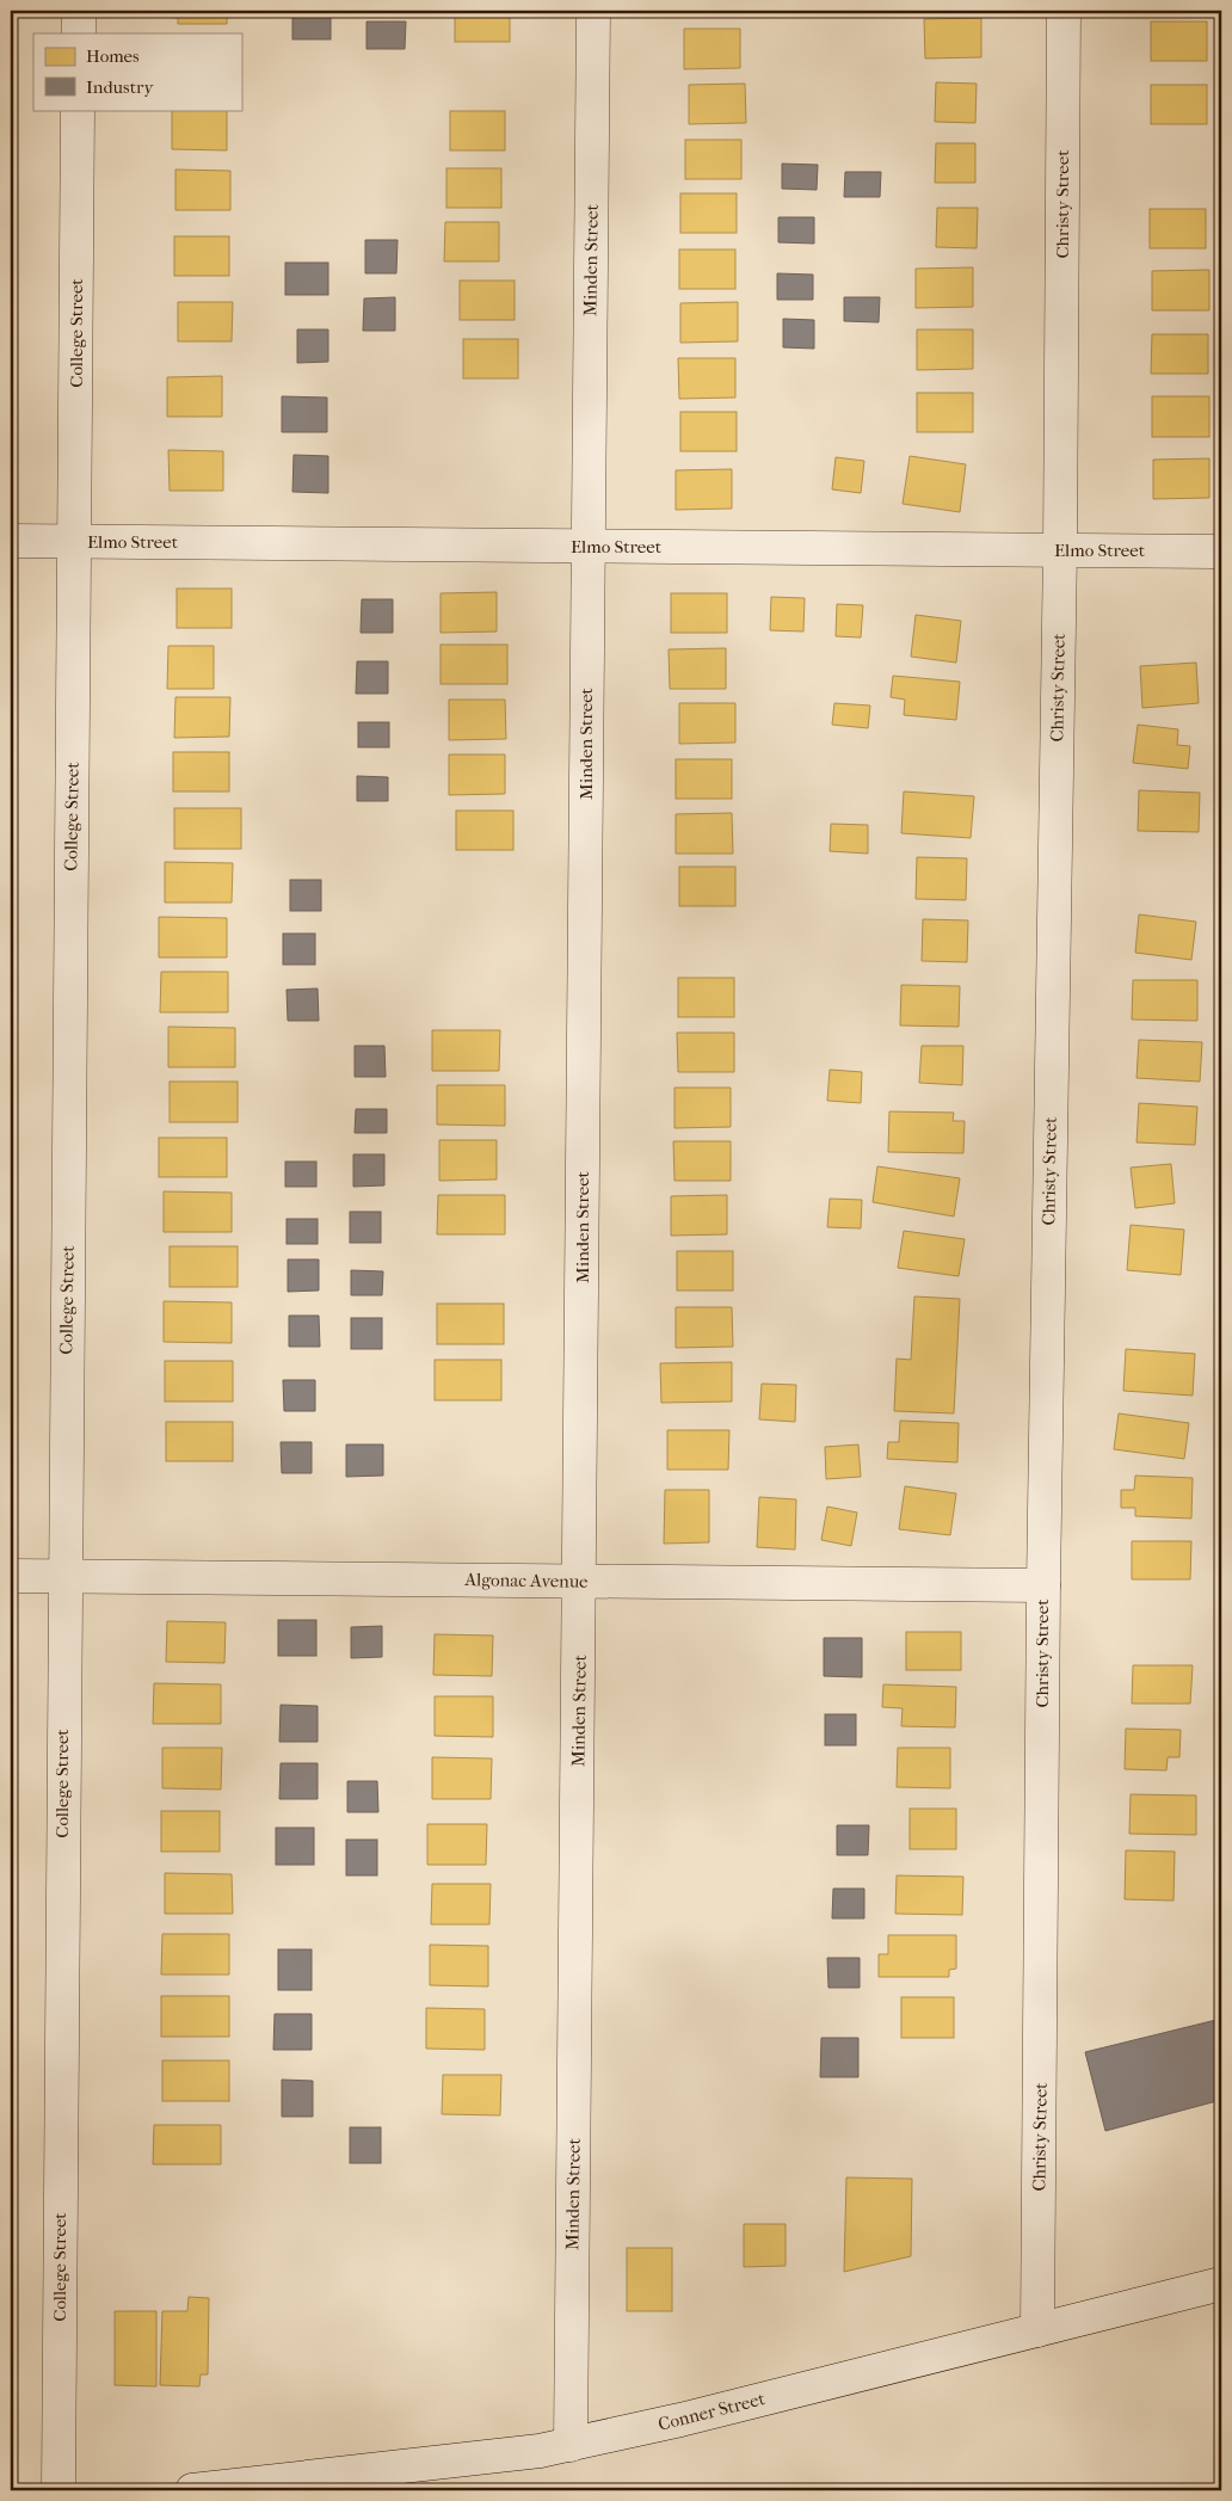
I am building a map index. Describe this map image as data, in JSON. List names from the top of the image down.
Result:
{
  "streets": {
    "street": [
      "Christy Street",
      "Minden Street",
      "College Street",
      "Elmo Street",
      "Algonac Avenue",
      "Conner Street"
    ]
  },
  "crossings": [
    ["Christy Street", "Elmo Street"],
    ["Christy Street", "Algonac Avenue"],
    ["Christy Street", "Conner Street"],
    ["Minden Street", "Elmo Street"],
    ["Minden Street", "Algonac Avenue"],
    ["Minden Street", "Conner Street"],
    ["College Street", "Elmo Street"],
    ["College Street", "Algonac Avenue"]
  ],
  "legend": ["Homes", "Industry"]
}
